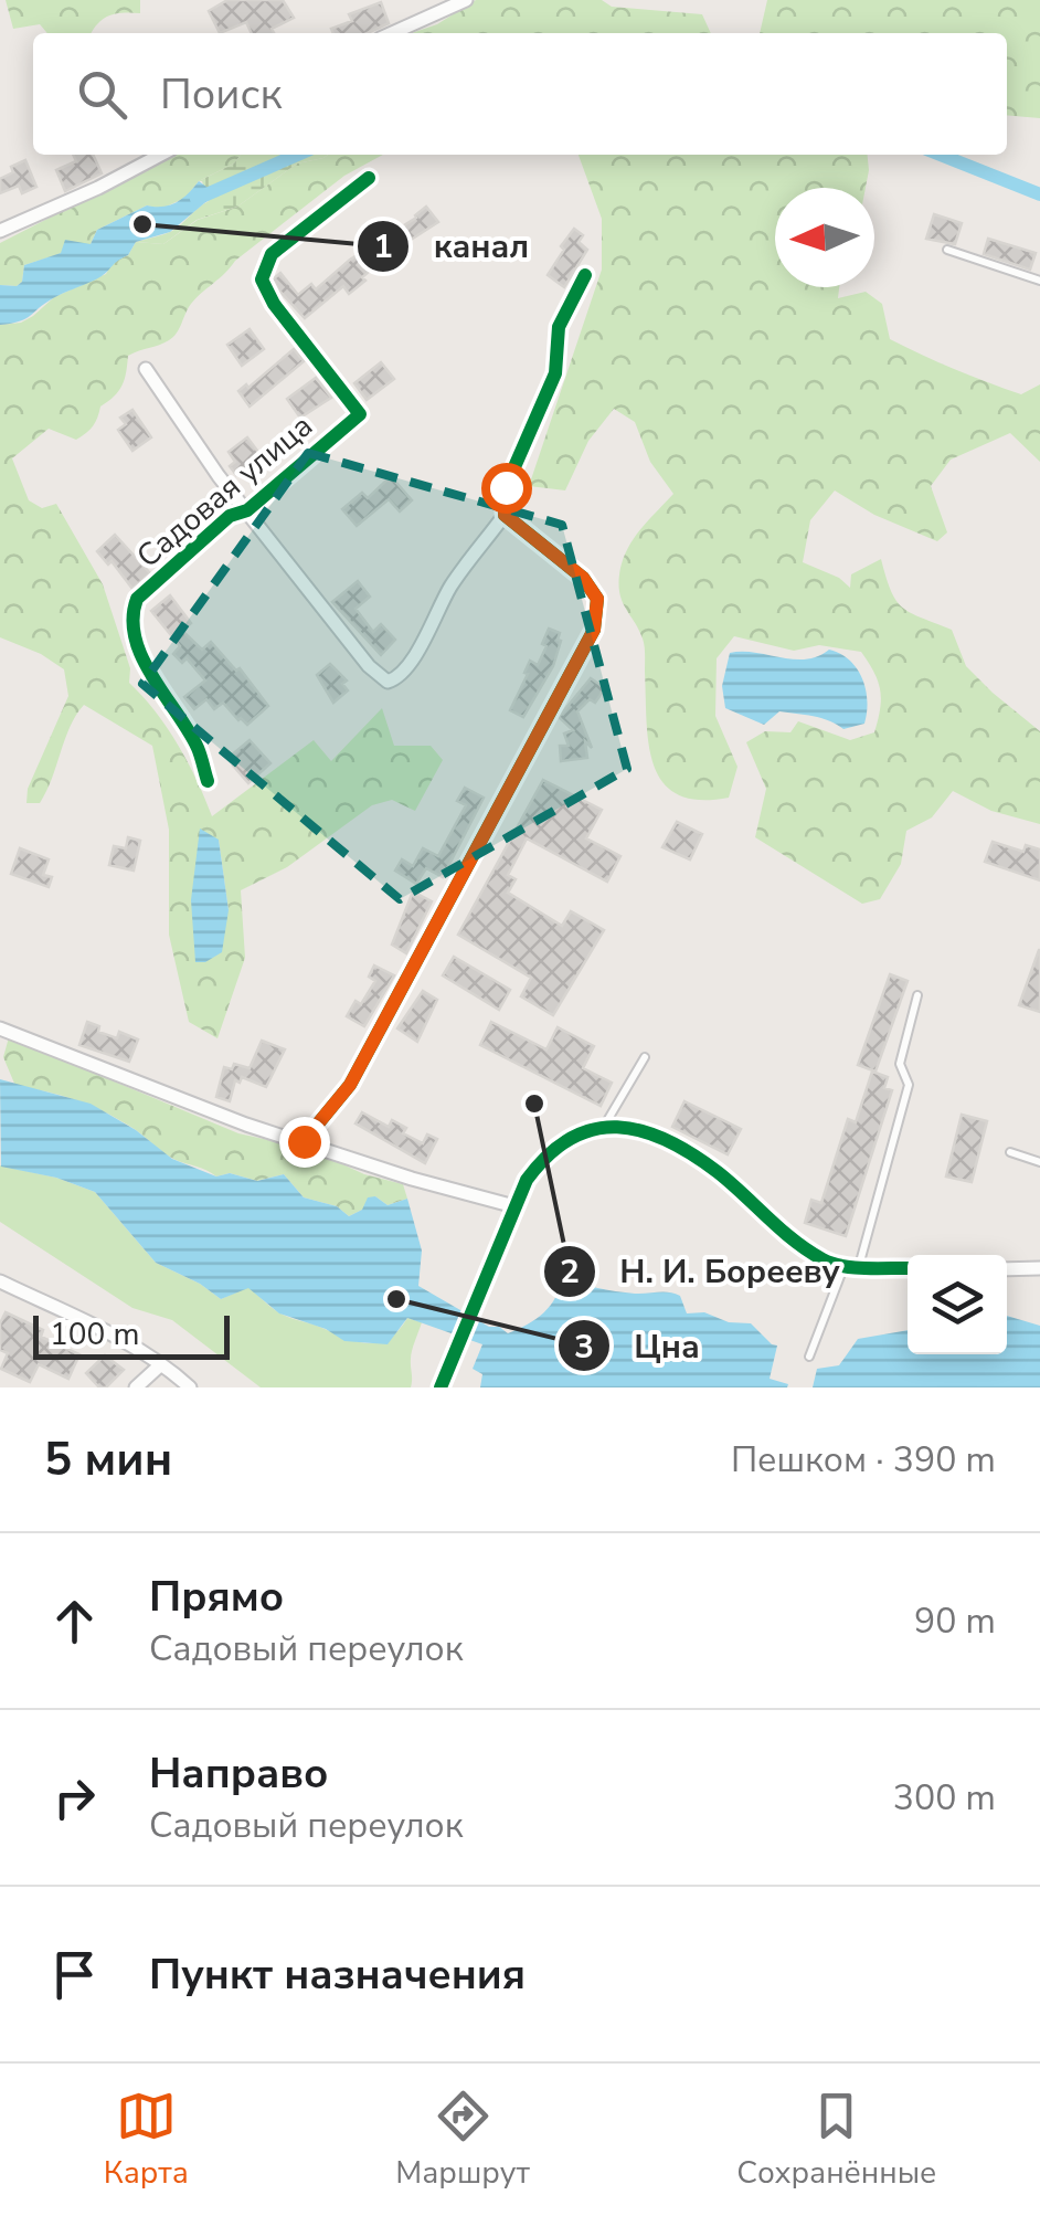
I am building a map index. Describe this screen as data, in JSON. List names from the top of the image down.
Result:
{
  "streets": {
    "street": ["Садовая улица"]
  },
  "places": ["канал", "Н. И. Борееву", "Цна"],
  "scale_bar": "100 m",
  "north": "left",
  "page": {
    "search": "Поиск",
    "scale": "100 m",
    "heading": ["5 мин", "Пешком · 390 m"],
    "list": [
      ["Прямо", "Садовый переулок", "90 m"],
      ["Направо", "Садовый переулок", "300 m"],
      "Пункт назначения"
    ],
    "nav": ["Карта", "Маршрут", "Сохранённые"]
  }
}
